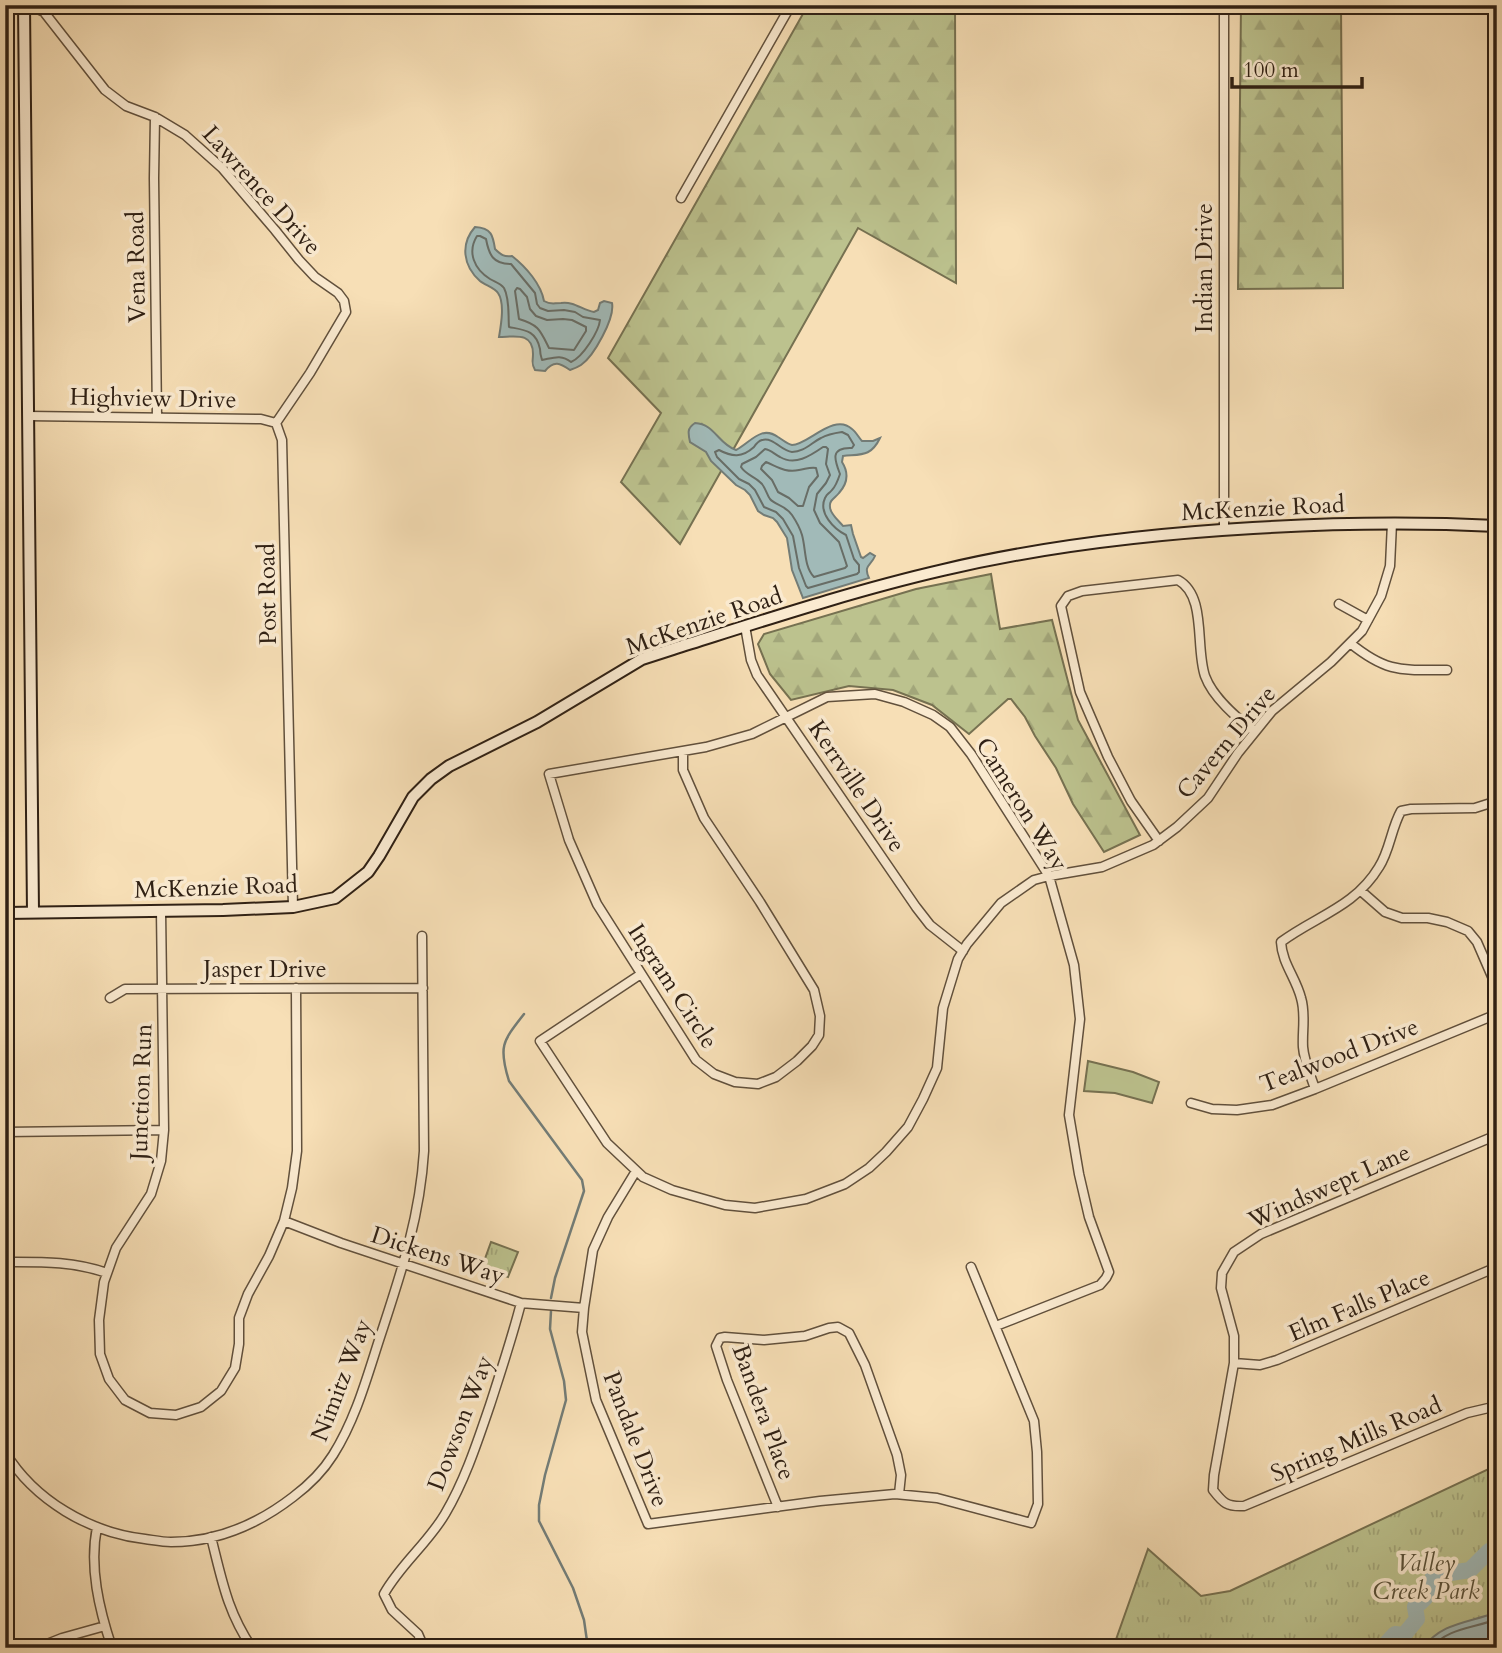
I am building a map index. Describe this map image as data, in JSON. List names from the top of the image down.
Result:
{
  "streets": {
    "street": [
      "Lawrence Drive",
      "Vena Road",
      "Indian Drive",
      "Highview Drive",
      "McKenzie Road",
      "Post Road",
      "Cavern Drive",
      "Kerrville Drive",
      "Cameron Way",
      "Jasper Drive",
      "Ingram Circle",
      "Tealwood Drive",
      "Junction Run",
      "Windswept Lane",
      "Dickens Way",
      "Elm Falls Place",
      "Nimitz Way",
      "Bandera Place",
      "Dowson Way",
      "Pandale Drive",
      "Spring Mills Road"
    ]
  },
  "crossings": [
    ["Lawrence Drive", "Vena Road"],
    ["Lawrence Drive", "Highview Drive"],
    ["Lawrence Drive", "Post Road"],
    ["Vena Road", "Highview Drive"],
    ["Indian Drive", "McKenzie Road"],
    ["Highview Drive", "Post Road"],
    ["McKenzie Road", "Post Road"],
    ["McKenzie Road", "Cavern Drive"],
    ["McKenzie Road", "Kerrville Drive"],
    ["McKenzie Road", "Junction Run"],
    ["Cavern Drive", "Kerrville Drive"],
    ["Cavern Drive", "Cameron Way"],
    ["Cavern Drive", "Ingram Circle"],
    ["Cavern Drive", "Pandale Drive"],
    ["Kerrville Drive", "Cameron Way"],
    ["Cameron Way", "Ingram Circle"],
    ["Jasper Drive", "Junction Run"],
    ["Jasper Drive", "Nimitz Way"],
    ["Junction Run", "Dickens Way"],
    ["Windswept Lane", "Elm Falls Place"],
    ["Windswept Lane", "Spring Mills Road"],
    ["Dickens Way", "Nimitz Way"],
    ["Dickens Way", "Dowson Way"],
    ["Dickens Way", "Pandale Drive"],
    ["Bandera Place", "Pandale Drive"]
  ],
  "parks": ["Valley Creek Park"],
  "scale_bar": "100 m"
}
